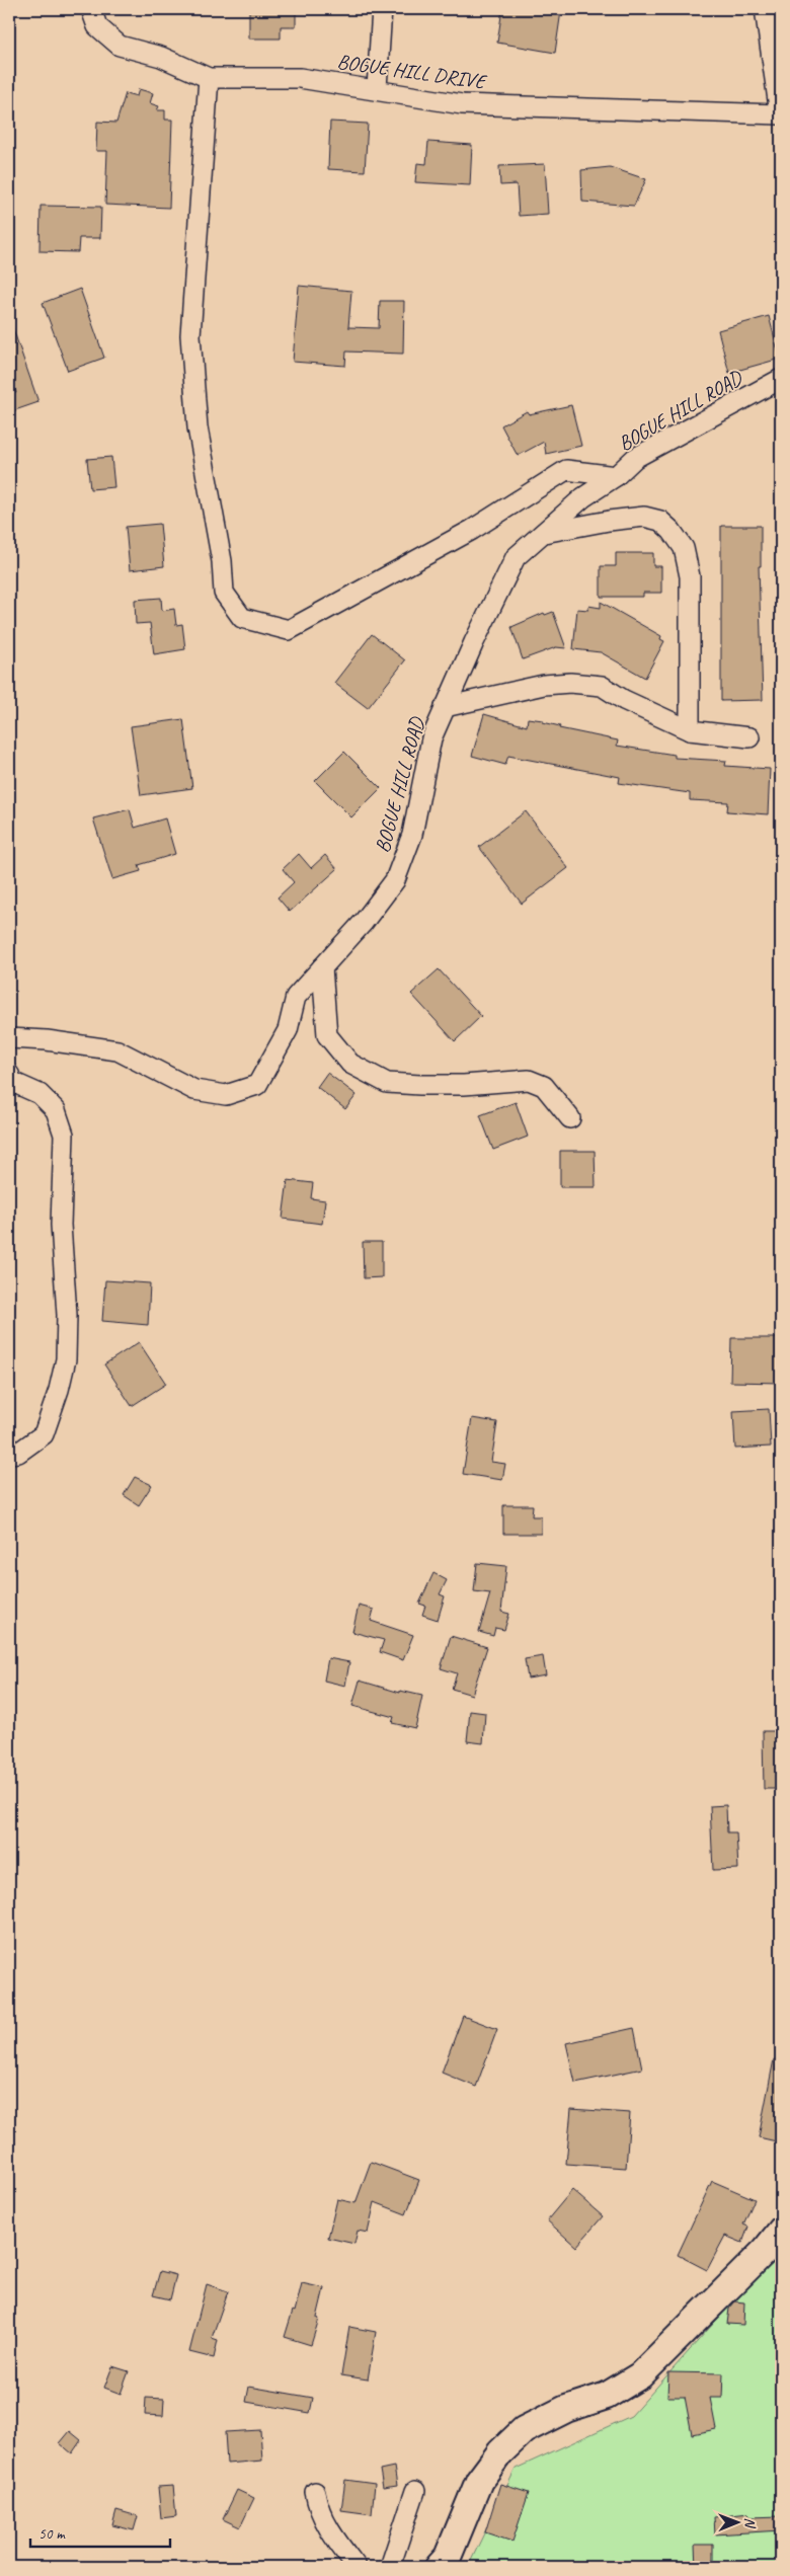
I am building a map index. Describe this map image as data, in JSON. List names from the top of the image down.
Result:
{
  "streets": {
    "street": ["BOGUE HILL DRIVE", "BOGUE HILL ROAD"]
  },
  "scale_bar": "50 m",
  "north": "right"
}
